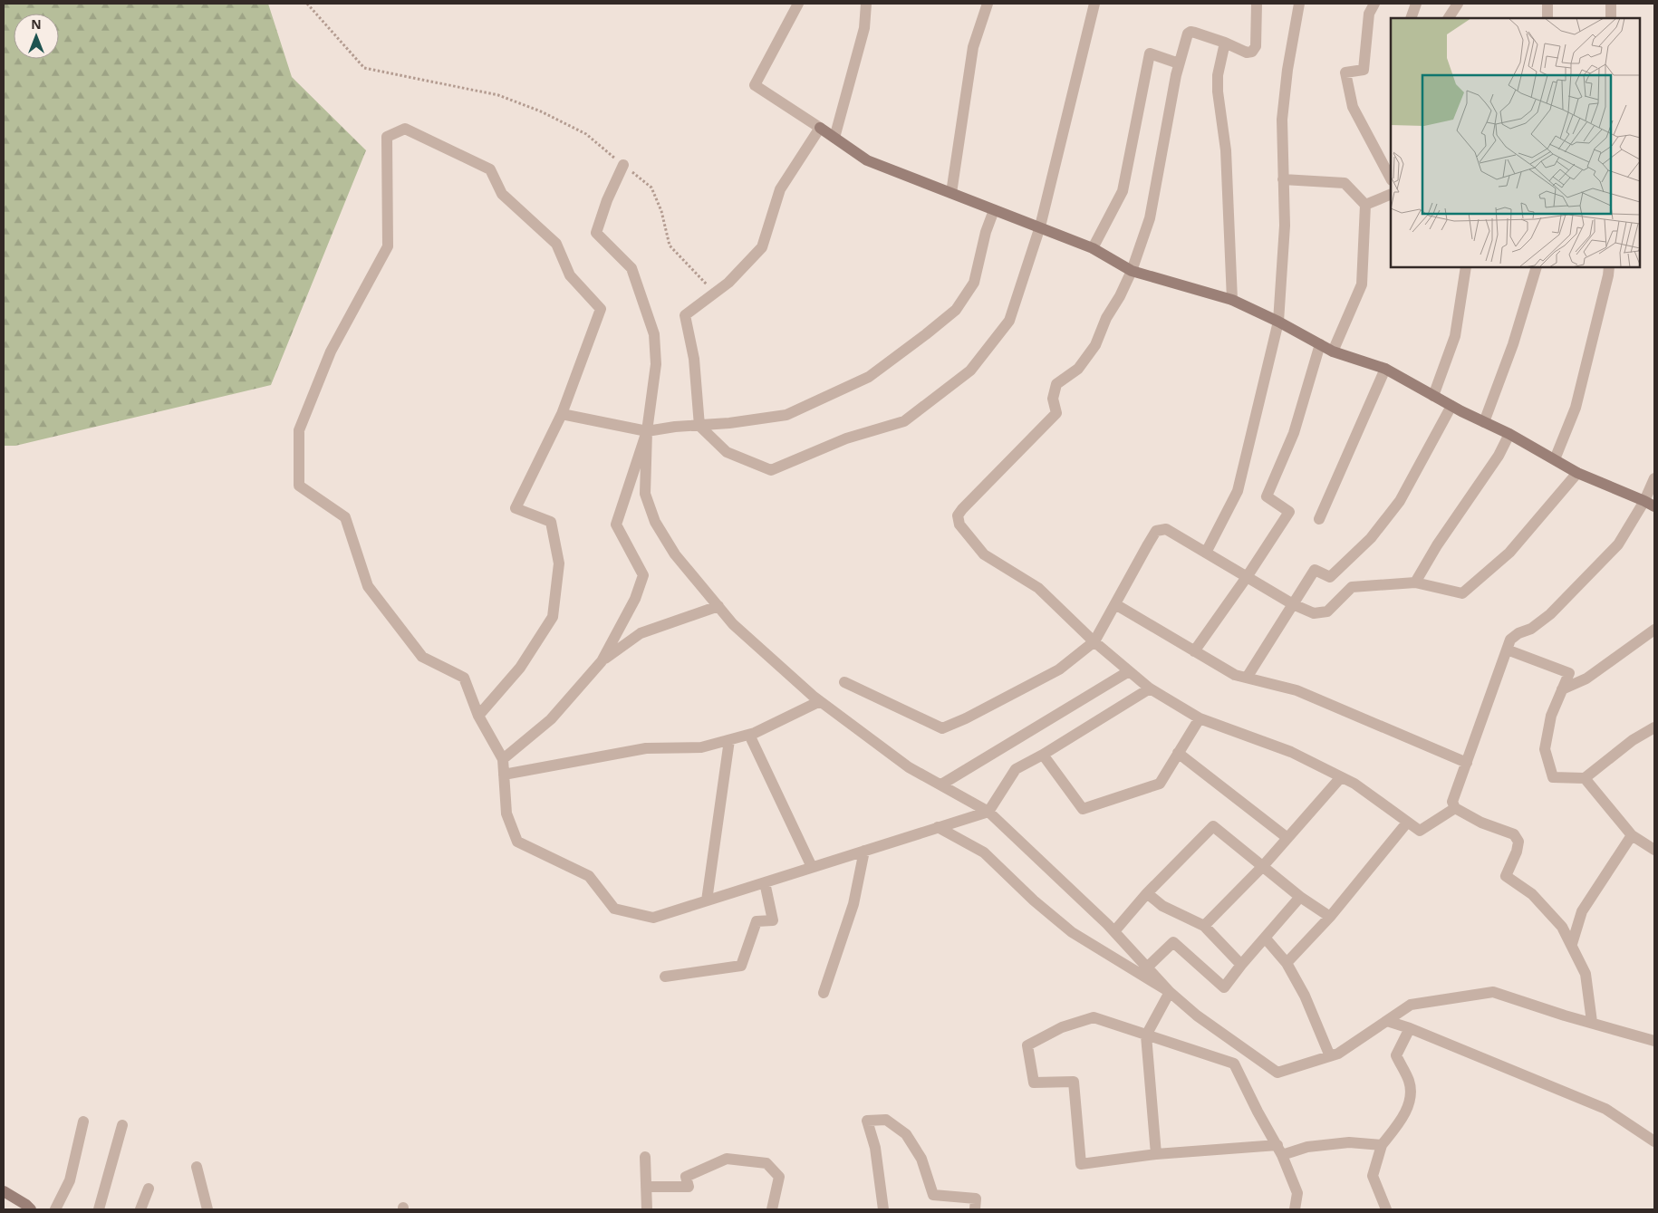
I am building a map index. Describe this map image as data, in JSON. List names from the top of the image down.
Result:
{
  "north": "top"
}
